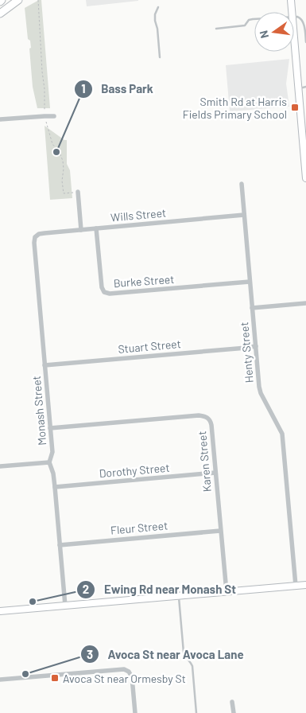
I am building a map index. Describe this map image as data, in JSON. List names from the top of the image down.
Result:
{
  "streets": {
    "street": [
      "Wills Street",
      "Burke Street",
      "Stuart Street",
      "Henty Street",
      "Monash Street",
      "Karen Street",
      "Dorothy Street",
      "Fleur Street"
    ]
  },
  "crossings": [
    ["Wills Street", "Burke Street"],
    ["Wills Street", "Henty Street"],
    ["Wills Street", "Monash Street"],
    ["Burke Street", "Henty Street"],
    ["Stuart Street", "Henty Street"],
    ["Stuart Street", "Monash Street"],
    ["Monash Street", "Karen Street"],
    ["Monash Street", "Dorothy Street"],
    ["Monash Street", "Fleur Street"],
    ["Karen Street", "Dorothy Street"],
    ["Karen Street", "Fleur Street"]
  ],
  "places": {
    "transit": ["Smith Rd at Harris Fields Primary School", "Avoca St near Ormesby St"],
    "other": ["Bass Park", "Ewing Rd near Monash St", "Avoca St near Avoca Lane"]
  },
  "north": "left"
}
